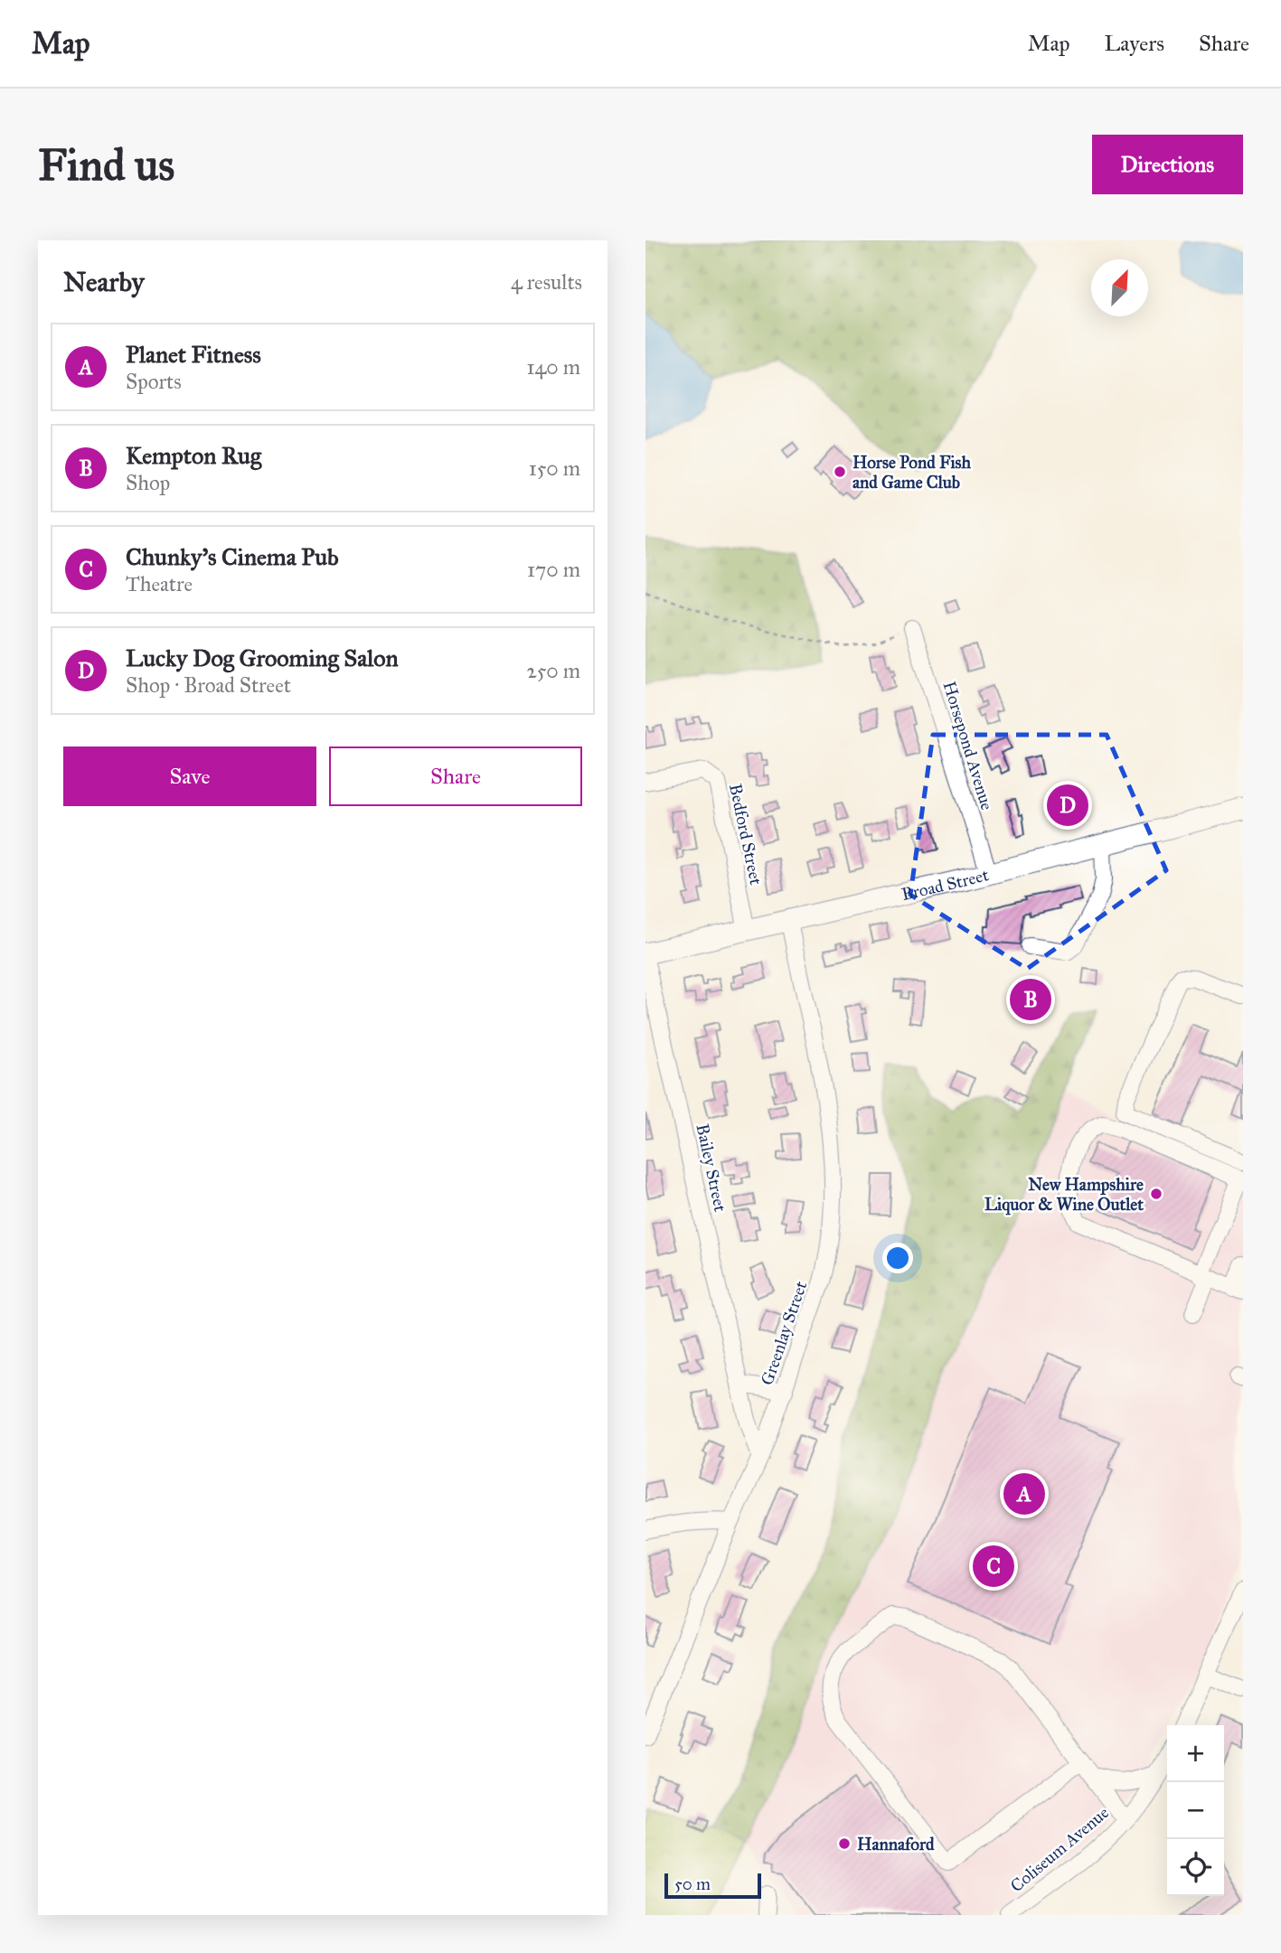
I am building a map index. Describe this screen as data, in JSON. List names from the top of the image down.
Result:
{
  "streets": {
    "main road": ["Broad Street"],
    "street": [
      "Horsepond Avenue",
      "Bedford Street",
      "Bailey Street",
      "Greenlay Street",
      "Coliseum Avenue"
    ]
  },
  "crossings": [
    ["Horsepond Avenue", "Broad Street"],
    ["Bedford Street", "Broad Street"],
    ["Broad Street", "Greenlay Street"],
    ["Bailey Street", "Greenlay Street"]
  ],
  "places": ["Horse Pond Fish and Game Club", "New Hampshire Liquor & Wine Outlet", "Hannaford"],
  "scale_bar": "50 m",
  "north": "top right",
  "page": {
    "header": "Map",
    "nav": ["Map", "Layers", "Share"],
    "buttons": [
      "Directions",
      ["Save", "Share"]
    ],
    "title": "Find us",
    "heading": ["Nearby", "4 results"],
    "list": [
      {
        "mark": "A",
        "name": "Planet Fitness",
        "note": "Sports",
        "value": "140 m"
      },
      {
        "mark": "B",
        "name": "Kempton Rug",
        "note": "Shop",
        "value": "150 m"
      },
      {
        "mark": "C",
        "name": "Chunky's Cinema Pub",
        "note": "Theatre",
        "value": "170 m"
      },
      {
        "mark": "D",
        "name": "Lucky Dog Grooming Salon",
        "note": "Shop · Broad Street",
        "value": "250 m"
      }
    ],
    "pins": [
      "D",
      "B",
      "A",
      "C"
    ],
    "map_buttons": ["+", "−"],
    "scale": "50 m"
  }
}
